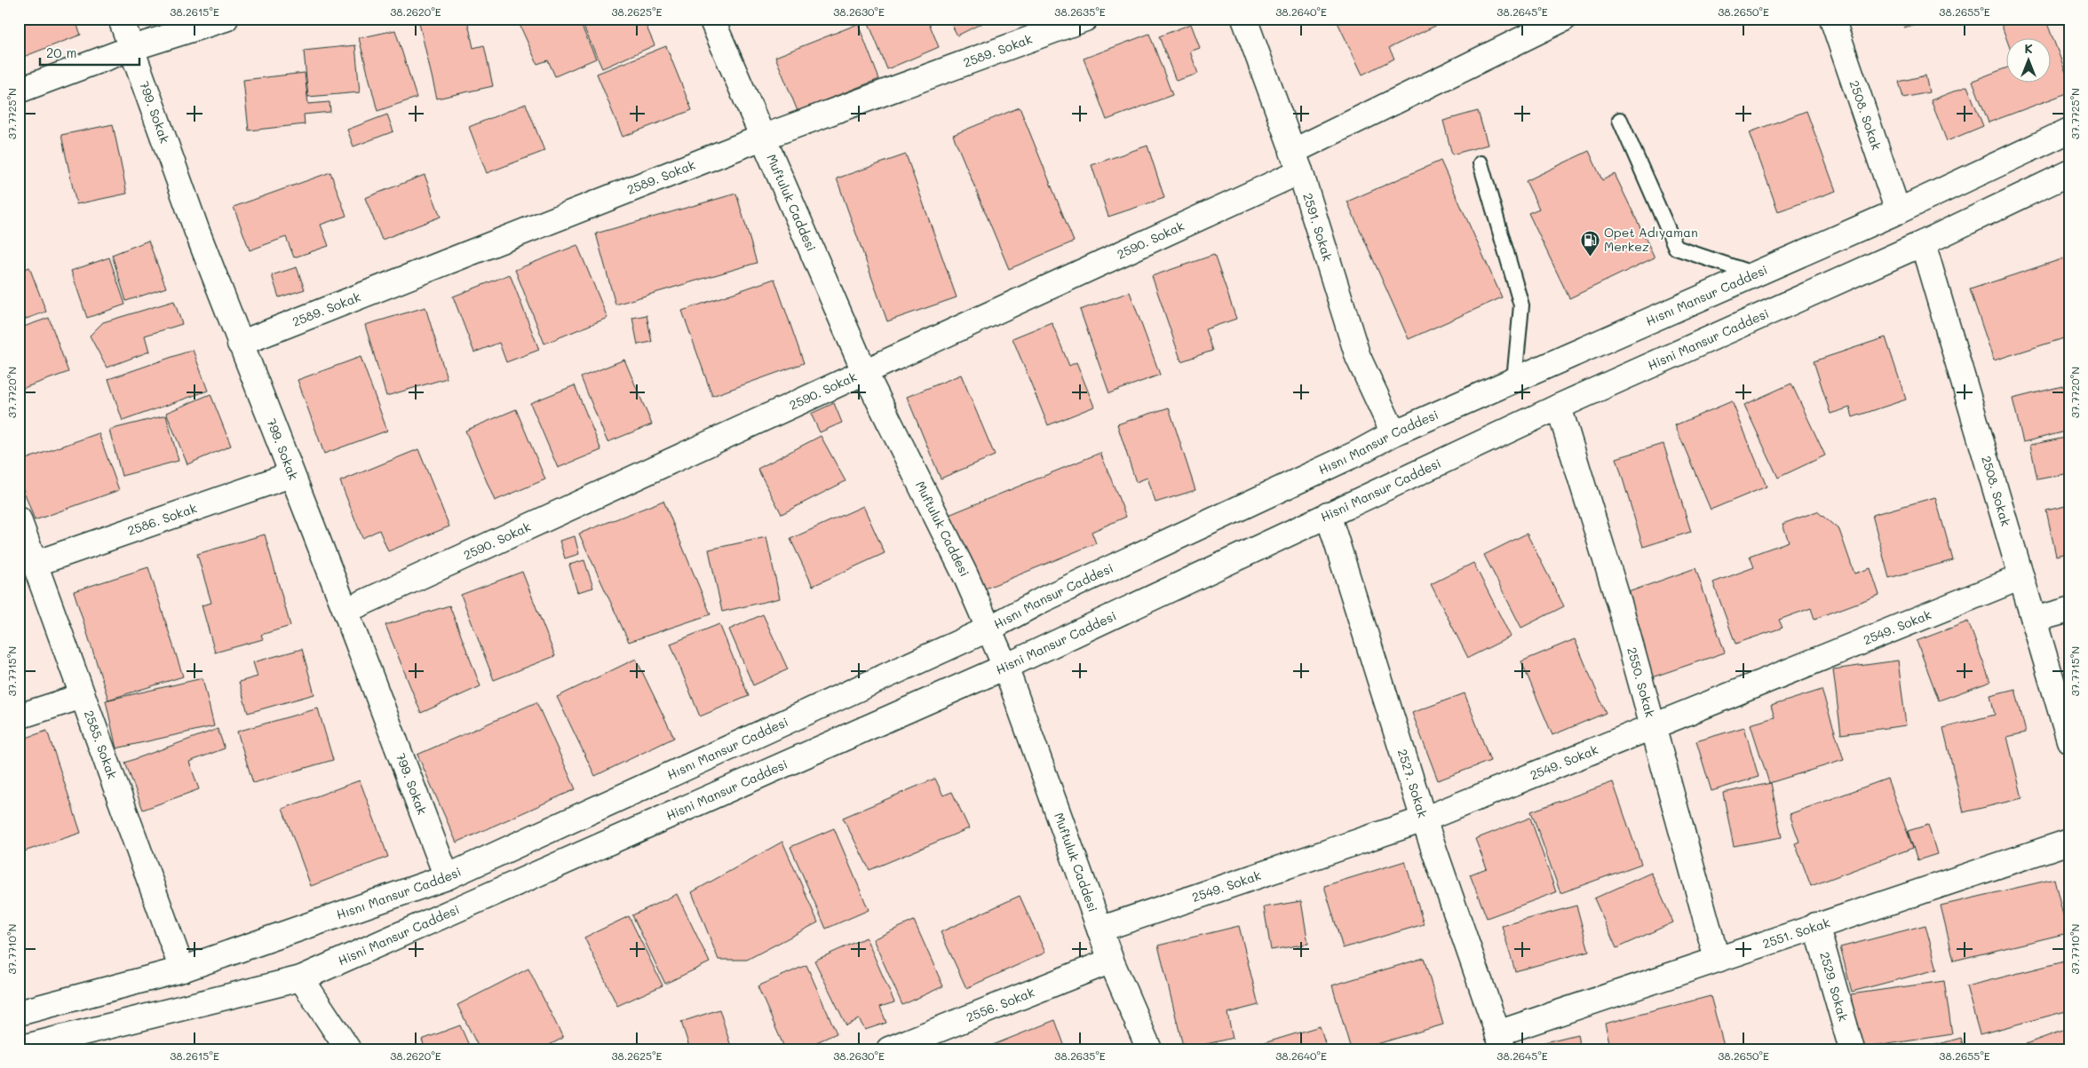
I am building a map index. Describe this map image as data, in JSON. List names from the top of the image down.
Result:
{
  "streets": {
    "street": [
      "2589. Sokak",
      "799. Sokak",
      "2508. Sokak",
      "Muftuluk Caddesi",
      "2591. Sokak",
      "2590. Sokak",
      "Hısnı Mansur Caddesi",
      "Hisni Mansur Caddesi",
      "2586. Sokak",
      "2549. Sokak",
      "2550. Sokak",
      "2585. Sokak",
      "2527. Sokak",
      "2551. Sokak",
      "2529. Sokak",
      "2556. Sokak"
    ]
  },
  "crossings": [
    ["2589. Sokak", "799. Sokak"],
    ["2589. Sokak", "Muftuluk Caddesi"],
    ["799. Sokak", "2590. Sokak"],
    ["799. Sokak", "Hısnı Mansur Caddesi"],
    ["799. Sokak", "2586. Sokak"],
    ["2508. Sokak", "Hısnı Mansur Caddesi"],
    ["2508. Sokak", "Hisni Mansur Caddesi"],
    ["2508. Sokak", "2549. Sokak"],
    ["Muftuluk Caddesi", "2590. Sokak"],
    ["Muftuluk Caddesi", "Hısnı Mansur Caddesi"],
    ["Muftuluk Caddesi", "Hisni Mansur Caddesi"],
    ["Muftuluk Caddesi", "2549. Sokak"],
    ["Muftuluk Caddesi", "2556. Sokak"],
    ["2591. Sokak", "2590. Sokak"],
    ["2591. Sokak", "Hısnı Mansur Caddesi"],
    ["Hısnı Mansur Caddesi", "2585. Sokak"],
    ["Hisni Mansur Caddesi", "2550. Sokak"],
    ["Hisni Mansur Caddesi", "2527. Sokak"],
    ["2586. Sokak", "2585. Sokak"],
    ["2549. Sokak", "2550. Sokak"],
    ["2549. Sokak", "2527. Sokak"],
    ["2550. Sokak", "2551. Sokak"],
    ["2527. Sokak", "2551. Sokak"],
    ["2551. Sokak", "2529. Sokak"]
  ],
  "places": {
    "fuel station": ["Opet Adıyaman Merkez"]
  },
  "scale_bar": "20 m",
  "north": "top",
  "coordinates": [
    "38.2615°E",
    "38.2620°E",
    "38.2625°E",
    "38.2630°E",
    "38.2635°E",
    "38.2640°E",
    "38.2645°E",
    "38.2650°E",
    "38.2655°E",
    "37.7725°N",
    "37.7720°N",
    "37.7715°N",
    "37.7710°N"
  ]
}
